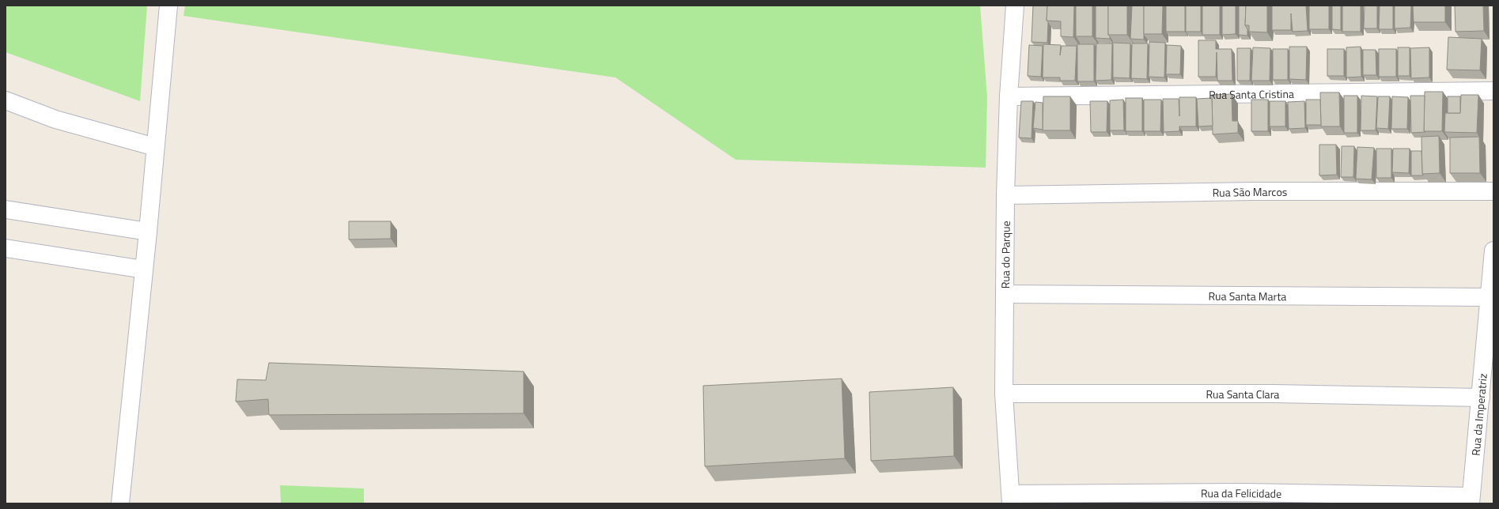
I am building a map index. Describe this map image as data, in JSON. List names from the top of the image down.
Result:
{
  "streets": {
    "street": [
      "Rua Santa Cristina",
      "Rua São Marcos",
      "Rua do Parque",
      "Rua Santa Marta",
      "Rua Santa Clara",
      "Rua da Imperatriz",
      "Rua da Felicidade"
    ]
  },
  "crossings": [
    ["Rua Santa Cristina", "Rua do Parque"],
    ["Rua São Marcos", "Rua do Parque"],
    ["Rua do Parque", "Rua Santa Marta"],
    ["Rua do Parque", "Rua Santa Clara"],
    ["Rua do Parque", "Rua da Felicidade"],
    ["Rua Santa Marta", "Rua da Imperatriz"],
    ["Rua Santa Clara", "Rua da Imperatriz"],
    ["Rua da Imperatriz", "Rua da Felicidade"]
  ]
}
